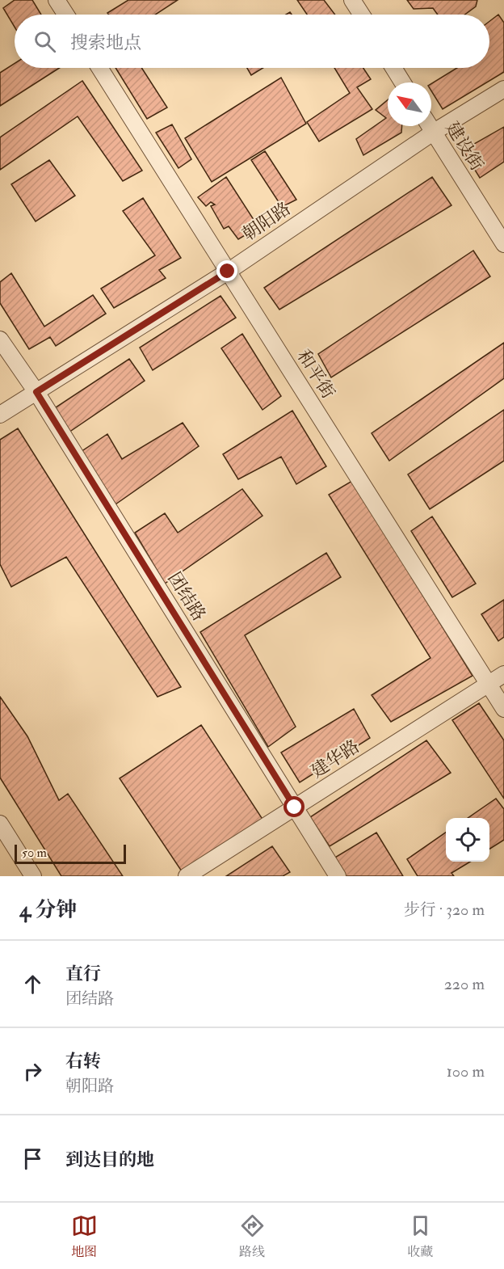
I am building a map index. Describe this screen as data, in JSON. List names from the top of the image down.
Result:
{
  "streets": {
    "street": [
      "建设街",
      "朝阳路",
      "和平街",
      "团结路",
      "建华路"
    ]
  },
  "crossings": [
    ["建设街", "朝阳路"],
    ["朝阳路", "和平街"],
    ["朝阳路", "团结路"],
    ["和平街", "建华路"],
    ["团结路", "建华路"]
  ],
  "scale_bar": "50 m",
  "north": "top left",
  "page": {
    "search": "搜索地点",
    "scale": "50 m",
    "heading": ["4 分钟", "步行 · 320 m"],
    "list": [
      ["直行", "团结路", "220 m"],
      ["右转", "朝阳路", "100 m"],
      "到达目的地"
    ],
    "nav": ["地图", "路线", "收藏"]
  }
}
